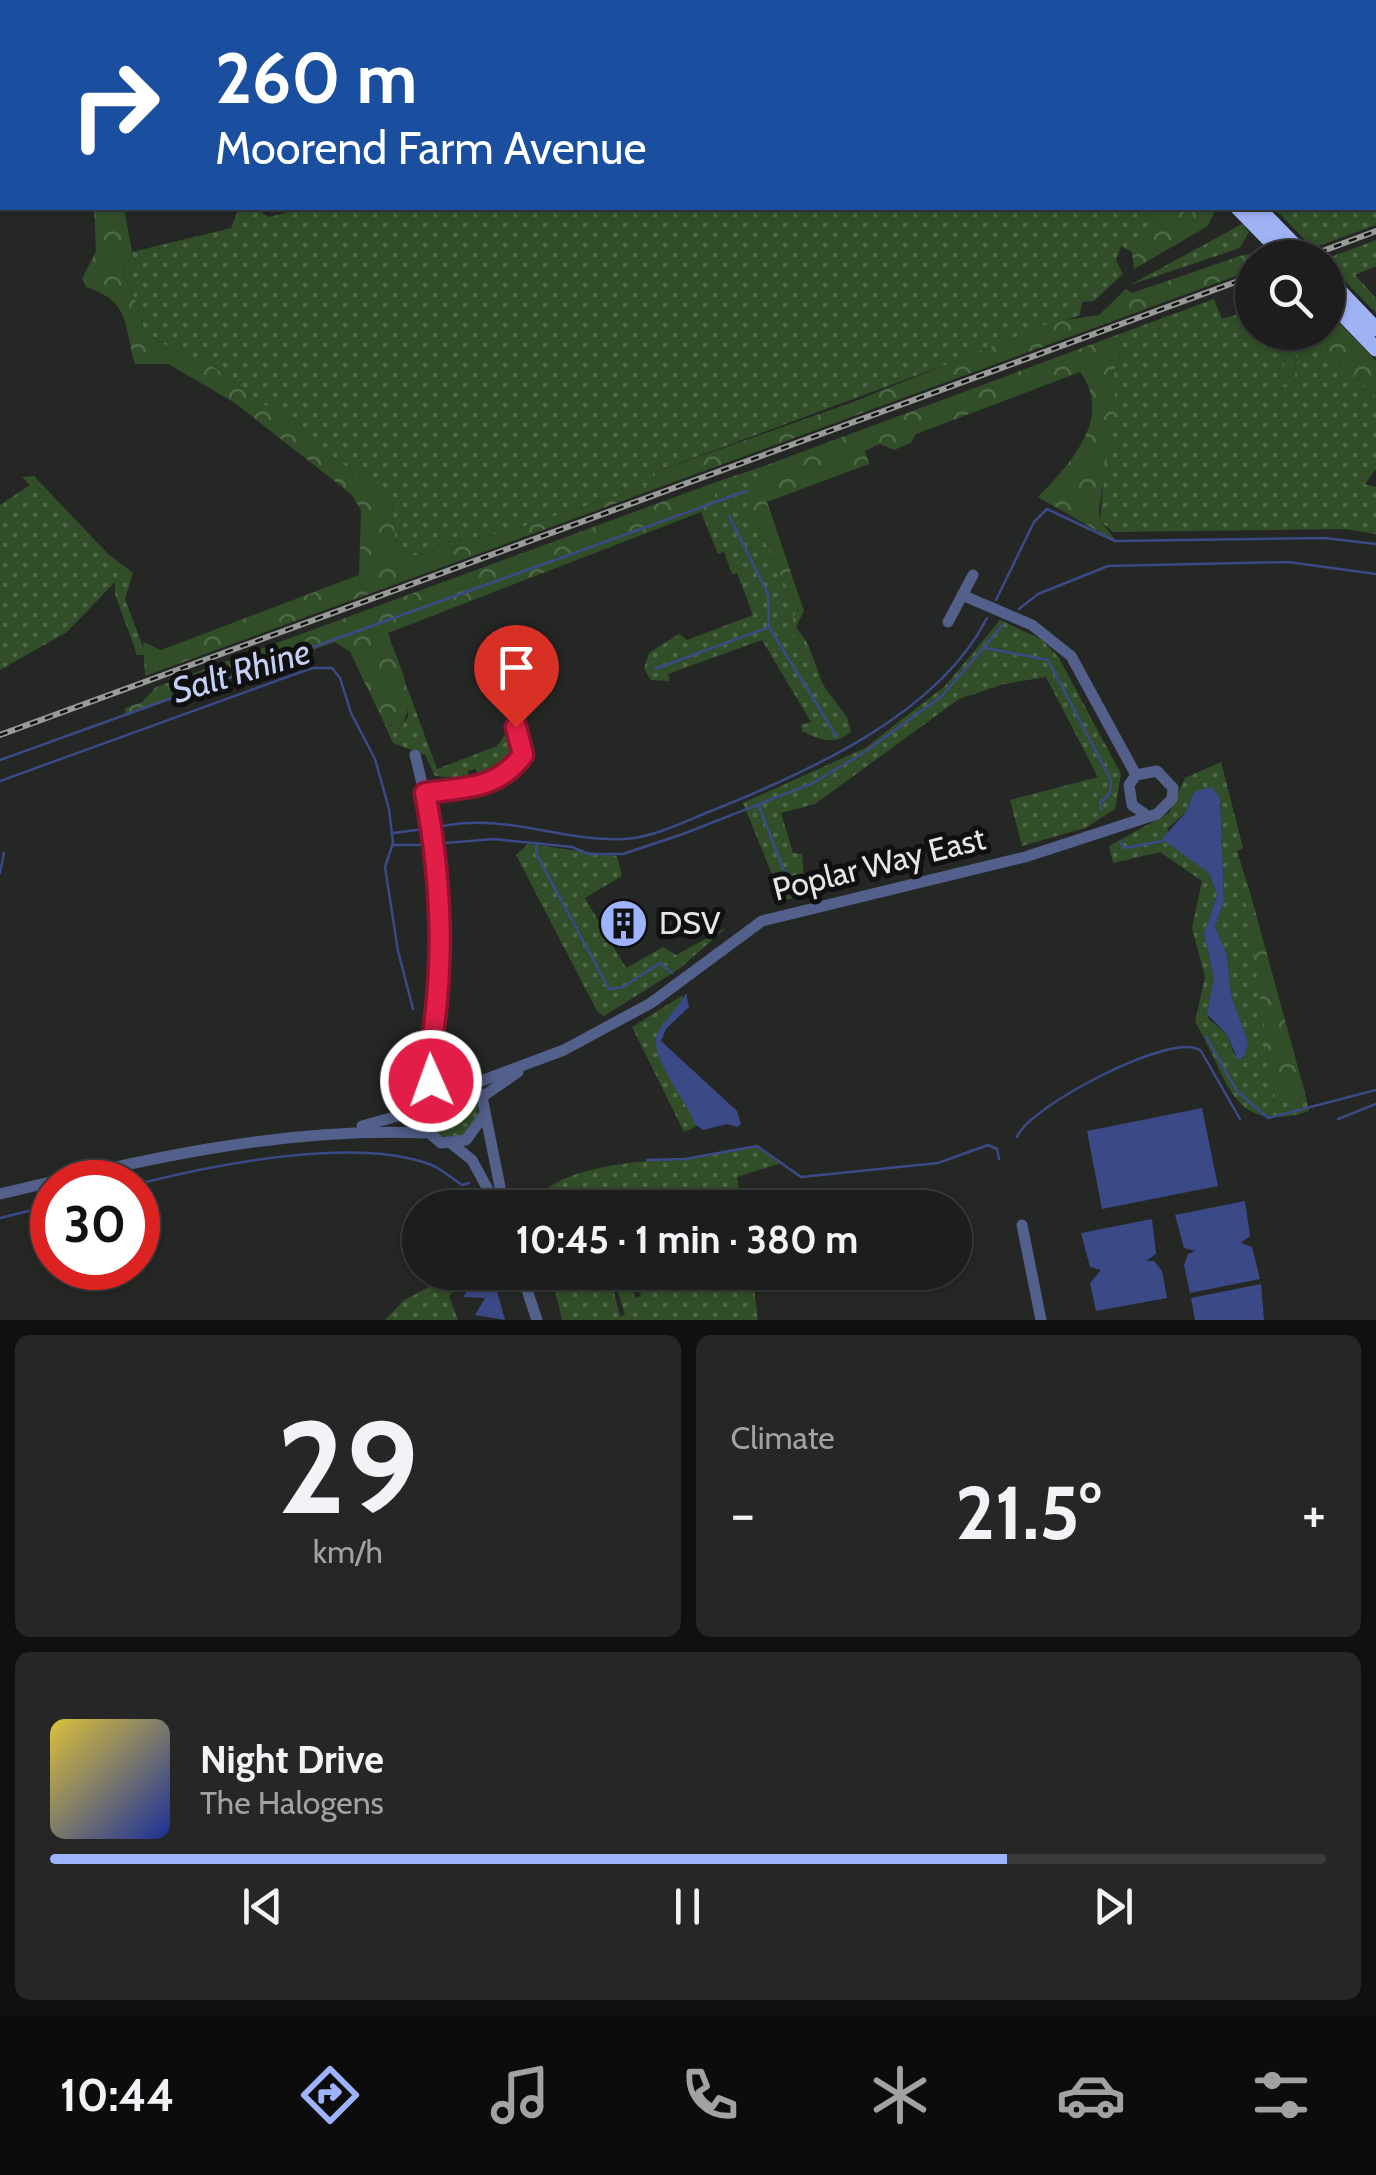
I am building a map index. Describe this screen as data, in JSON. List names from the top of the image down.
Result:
{
  "streets": {
    "street": ["Poplar Way East"]
  },
  "water": ["Salt Rhine"],
  "places": {
    "building": ["DSV"]
  },
  "page": {
    "turn": ["260 m", "Moorend Farm Avenue"],
    "limit": "30",
    "trip": "10:45 · 1 min · 380 m",
    "tile": [
      ["29", "km/h"],
      "Climate"
    ],
    "heat": ["−", "21.5°", "+"],
    "song": ["Night Drive", "The Halogens"],
    "tabs": "10:44"
  }
}
